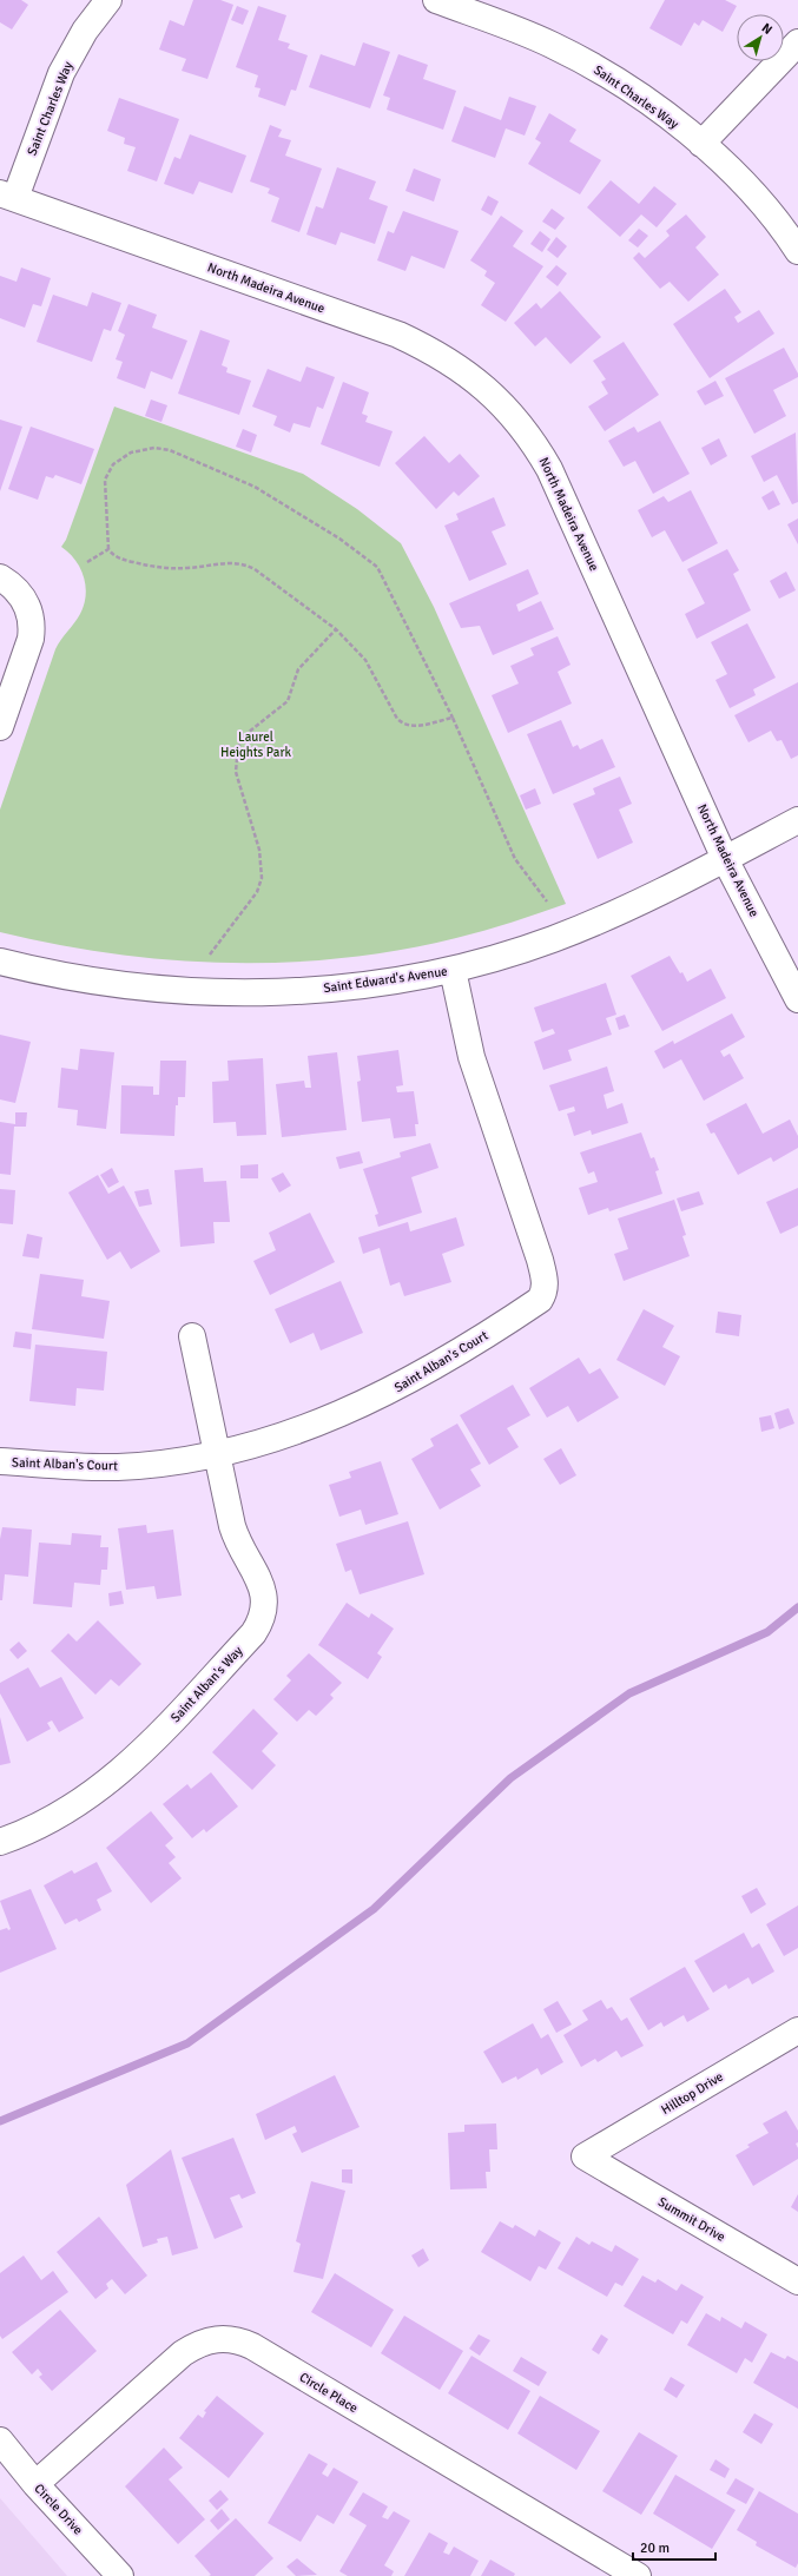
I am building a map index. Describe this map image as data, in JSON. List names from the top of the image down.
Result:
{
  "streets": {
    "street": [
      "Saint Charles Way",
      "North Madeira Avenue",
      "Saint Edward's Avenue",
      "Saint Alban's Court",
      "Saint Alban's Way",
      "Hilltop Drive",
      "Summit Drive",
      "Circle Place",
      "Circle Drive"
    ]
  },
  "crossings": [
    ["Saint Charles Way", "North Madeira Avenue"],
    ["North Madeira Avenue", "Saint Edward's Avenue"],
    ["Saint Edward's Avenue", "Saint Alban's Court"],
    ["Saint Alban's Court", "Saint Alban's Way"],
    ["Hilltop Drive", "Summit Drive"],
    ["Circle Place", "Circle Drive"]
  ],
  "parks": ["Laurel Heights Park"],
  "scale_bar": "20 m",
  "north": "top right"
}
